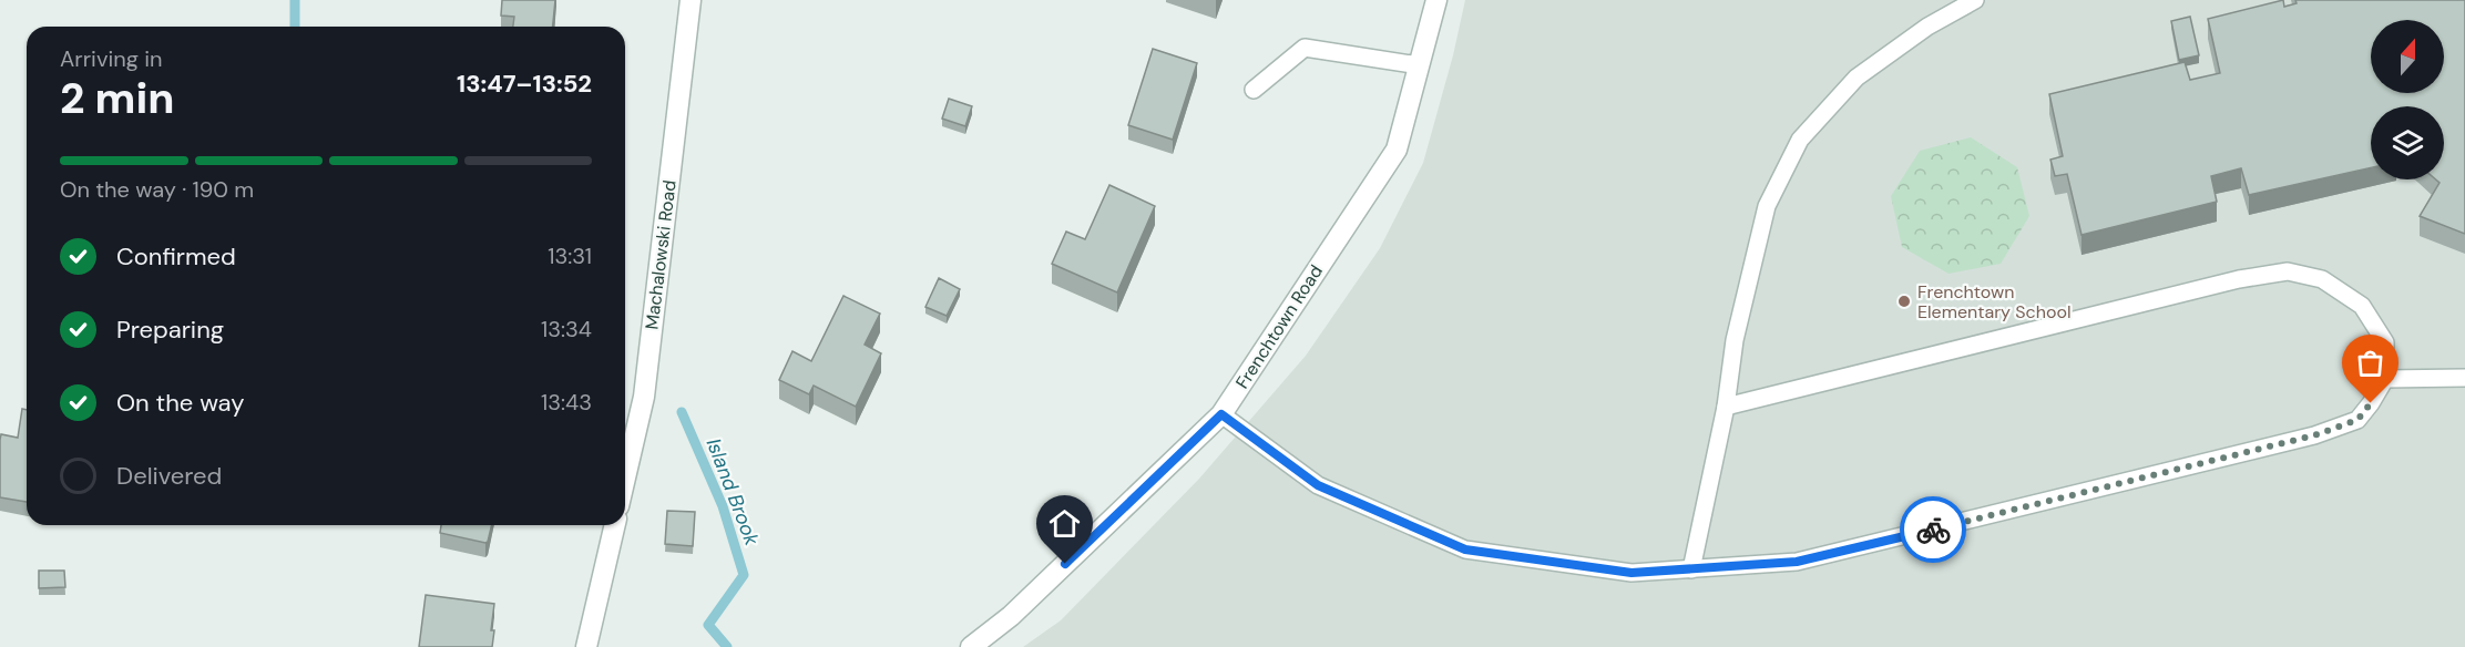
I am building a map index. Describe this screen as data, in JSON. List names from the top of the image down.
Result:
{
  "streets": {
    "street": ["Machalowski Road", "Frenchtown Road"]
  },
  "water": ["Island Brook"],
  "places": ["Frenchtown Elementary School"],
  "north": "top",
  "page": {
    "heading": ["2 min", "Arriving in", "13:47–13:52"],
    "bar": "On the way · 190 m",
    "list": [
      ["Confirmed", "13:31"],
      ["Preparing", "13:34"],
      ["On the way", "13:43"],
      "Delivered"
    ]
  }
}
